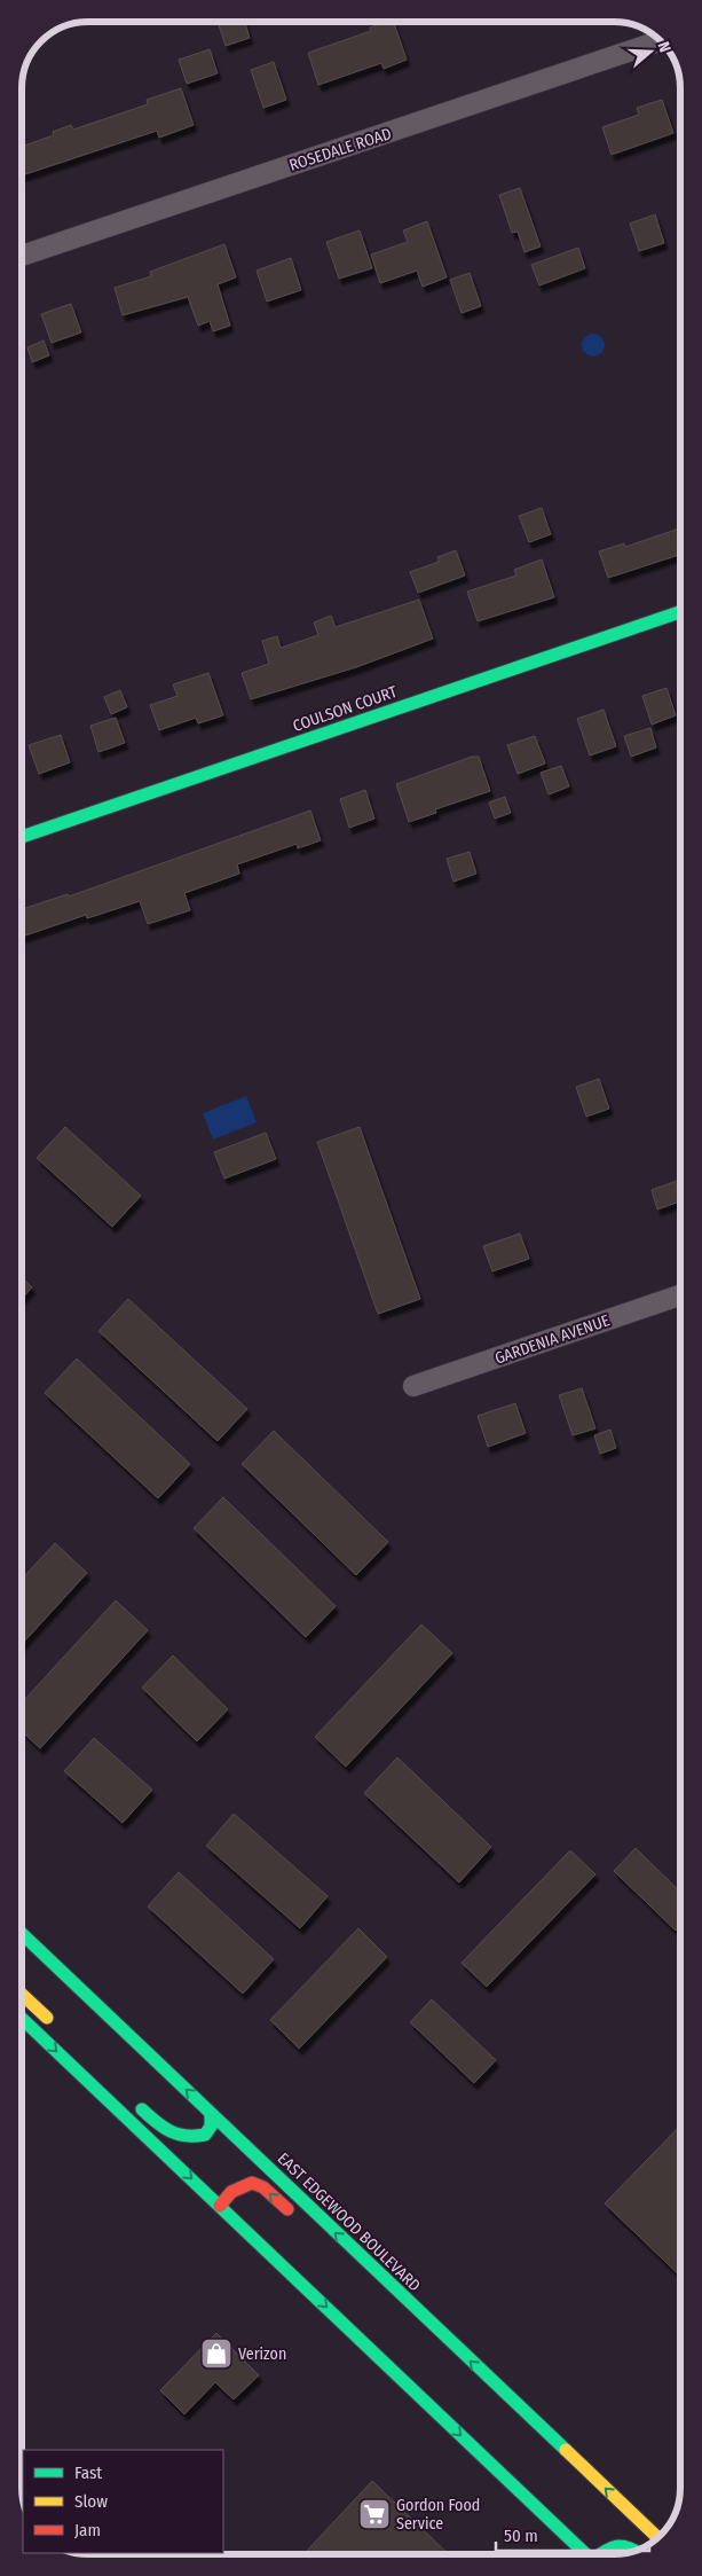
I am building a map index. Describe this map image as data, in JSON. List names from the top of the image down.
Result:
{
  "streets": {
    "street": [
      "ROSEDALE ROAD",
      "COULSON COURT",
      "GARDENIA AVENUE",
      "EAST EDGEWOOD BOULEVARD"
    ]
  },
  "places": {
    "shop": ["Verizon"],
    "supermarket": ["Gordon Food Service"]
  },
  "legend": ["Fast", "Slow", "Jam"],
  "scale_bar": "50 m",
  "north": "right"
}
